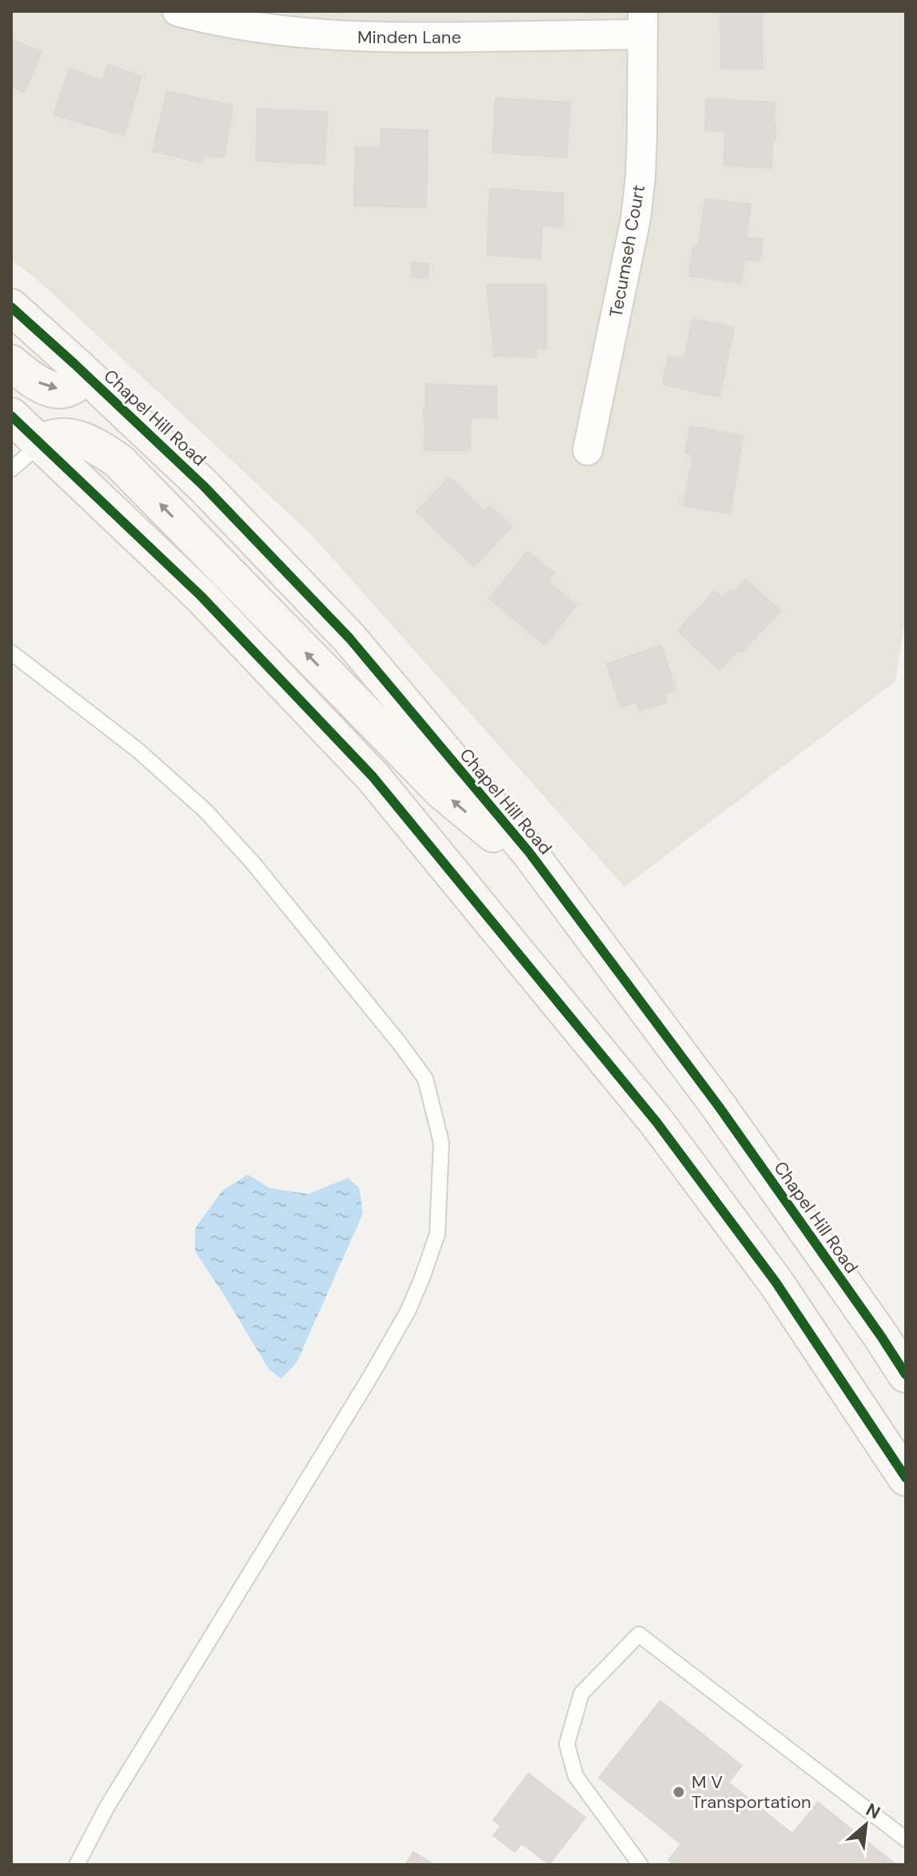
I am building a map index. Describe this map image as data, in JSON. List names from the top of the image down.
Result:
{
  "streets": {
    "main road": ["Chapel Hill Road"],
    "street": ["Minden Lane", "Tecumseh Court"]
  },
  "crossings": [
    ["Minden Lane", "Tecumseh Court"]
  ],
  "places": ["M V Transportation"],
  "north": "top right"
}
